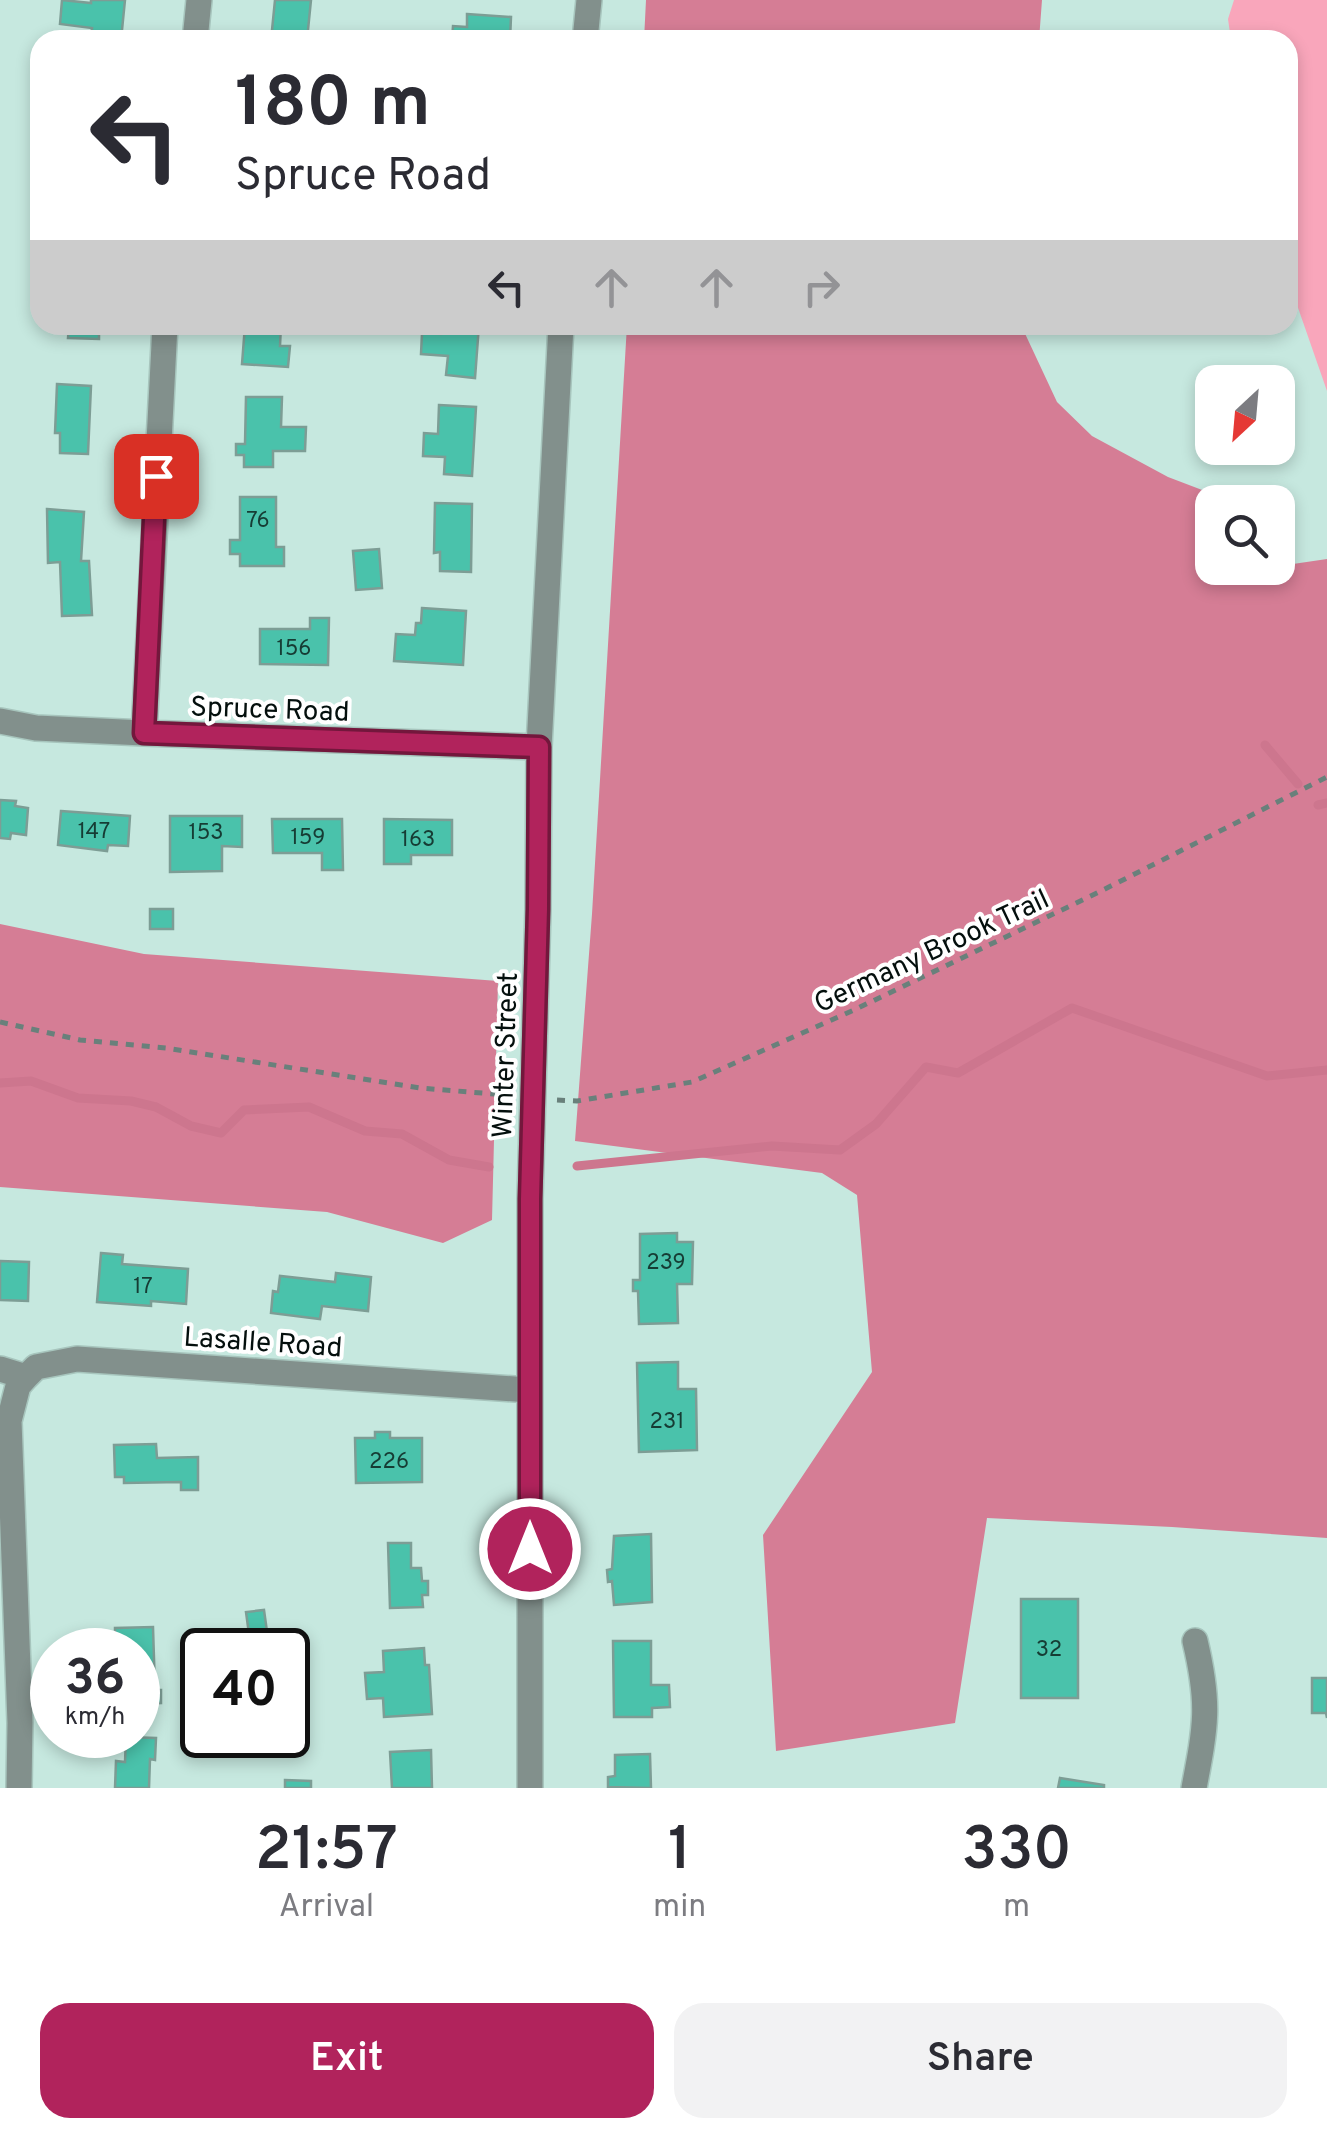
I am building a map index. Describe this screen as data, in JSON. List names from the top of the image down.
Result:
{
  "streets": {
    "street": ["Spruce Road", "Winter Street", "Lasalle Road"],
    "path": ["Germany Brook Trail"]
  },
  "crossings": [
    ["Spruce Road", "Winter Street"],
    ["Germany Brook Trail", "Winter Street"],
    ["Winter Street", "Lasalle Road"]
  ],
  "house_numbers": [
    "76",
    "156",
    "147",
    "153",
    "159",
    "163",
    "239",
    "17",
    "231",
    "226",
    "32"
  ],
  "north": "bottom left",
  "page": {
    "turn": ["180 m", "Spruce Road"],
    "speed": "36 km/h",
    "limit": "40",
    "eta": [
      "21:57",
      "Arrival",
      "1",
      "min",
      "330",
      "m"
    ],
    "buttons": ["Exit", "Share"]
  }
}
